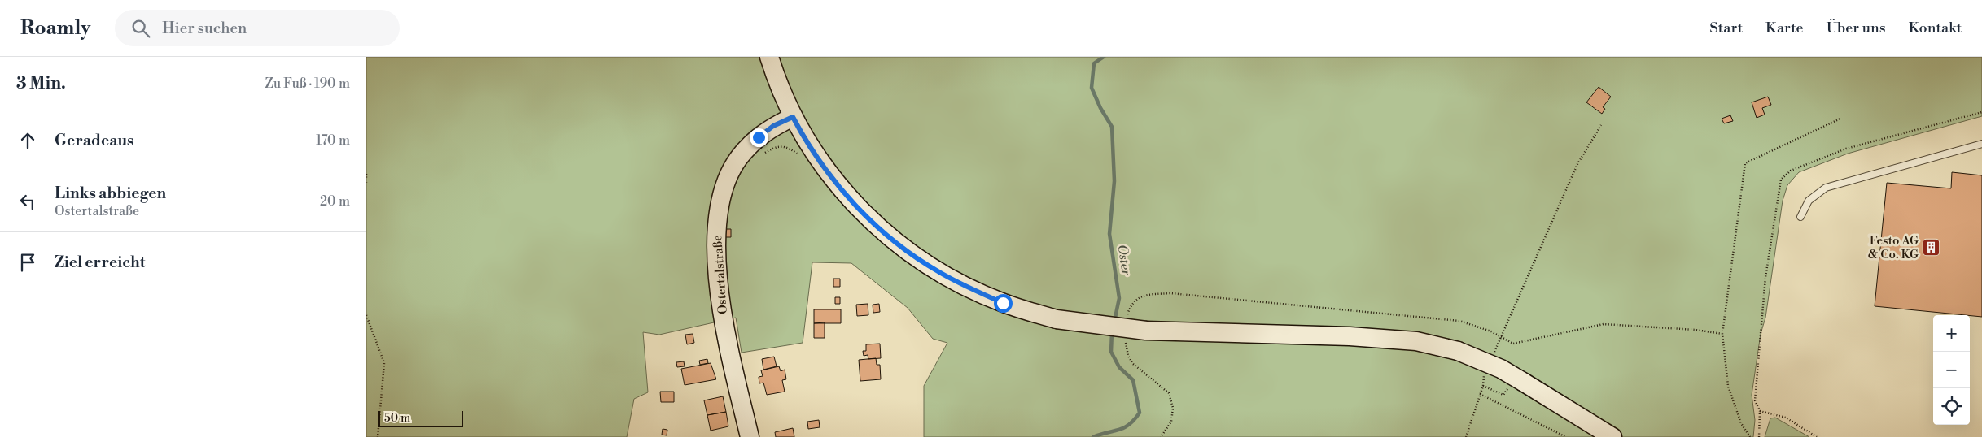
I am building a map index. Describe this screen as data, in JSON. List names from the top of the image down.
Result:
{
  "streets": {
    "main road": ["Ostertalstraße"]
  },
  "water": ["Oster"],
  "places": {
    "building": ["Festo AG & Co. KG"]
  },
  "scale_bar": "50 m",
  "page": {
    "header": "Roamly",
    "search": "Hier suchen",
    "nav": [
      "Start",
      "Karte",
      "Über uns",
      "Kontakt"
    ],
    "heading": ["3 Min.", "Zu Fuß · 190 m"],
    "list": [
      ["Geradeaus", "170 m"],
      ["Links abbiegen", "Ostertalstraße", "20 m"],
      "Ziel erreicht"
    ],
    "map_buttons": ["+", "−"],
    "scale": "50 m"
  }
}
